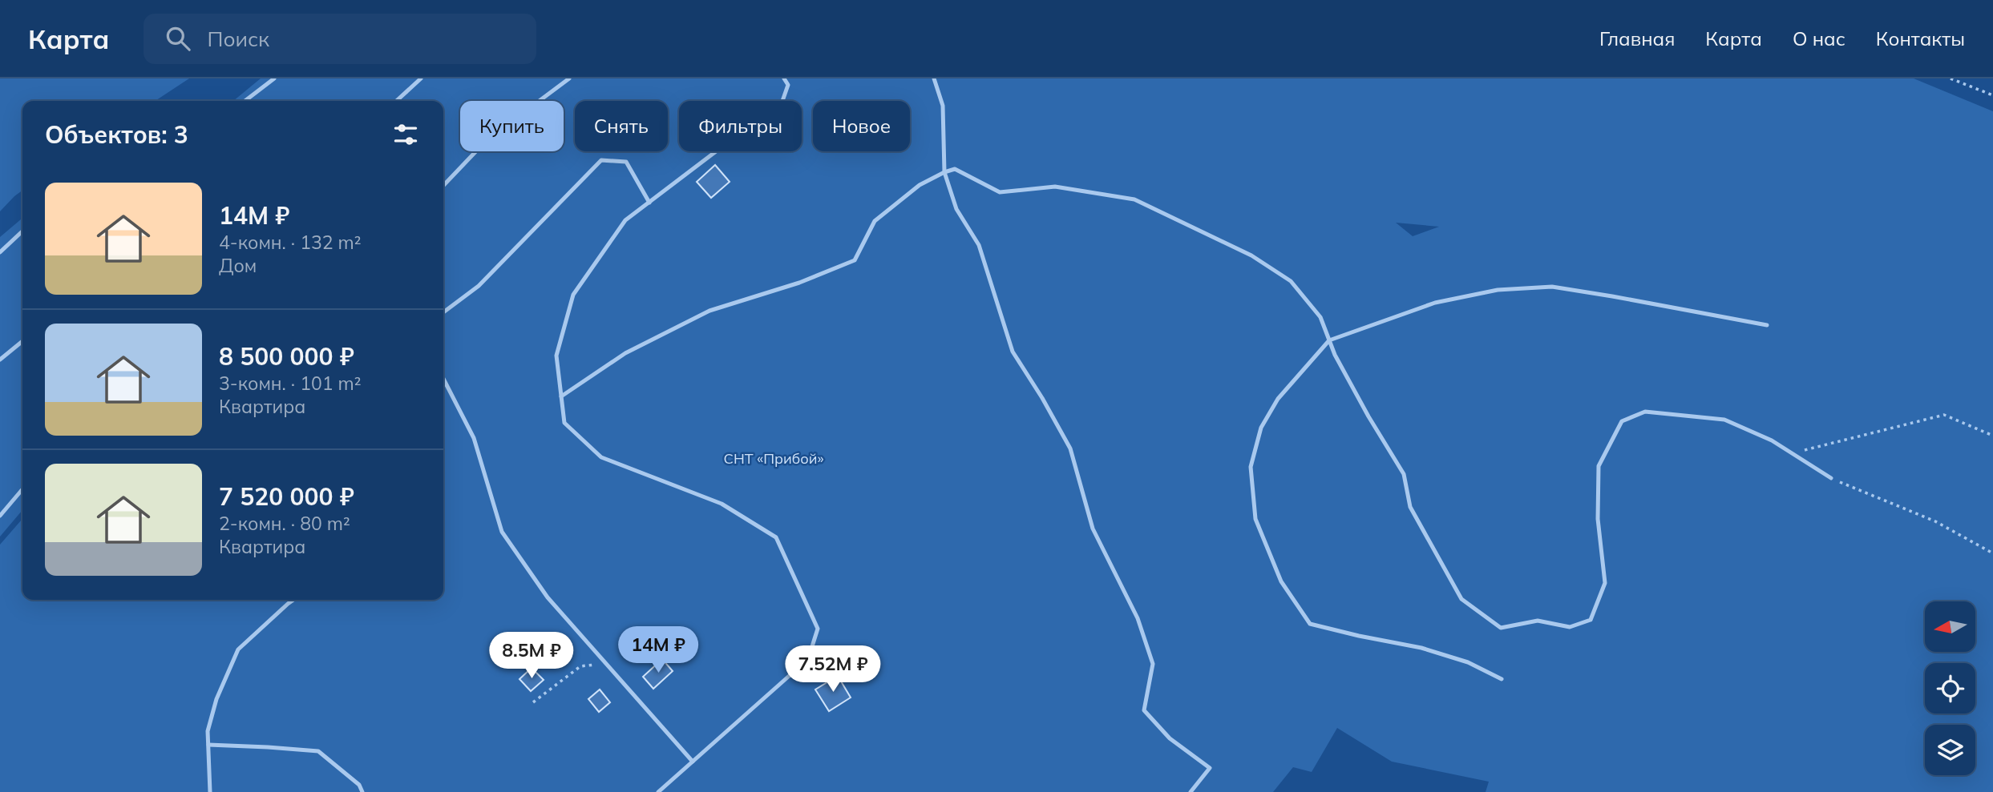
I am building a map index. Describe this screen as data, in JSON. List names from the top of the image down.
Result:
{
  "parks": ["СНТ «Прибой»"],
  "north": "left",
  "page": {
    "header": "Карта",
    "search": "Поиск",
    "nav": [
      "Главная",
      "Карта",
      "О нас",
      "Контакты"
    ],
    "chip": [
      "Купить",
      "Снять",
      "Фильтры",
      "Новое"
    ],
    "heading": "Объектов: 3",
    "list": [
      {
        "name": "14M ₽",
        "note": "4-комн. · 132 m² · Дом"
      },
      {
        "name": "8 500 000 ₽",
        "note": "3-комн. · 101 m² · Квартира"
      },
      {
        "name": "7 520 000 ₽",
        "note": "2-комн. · 80 m² · Квартира"
      }
    ],
    "price": ["14M ₽", "8.5M ₽", "7.52M ₽"]
  }
}
